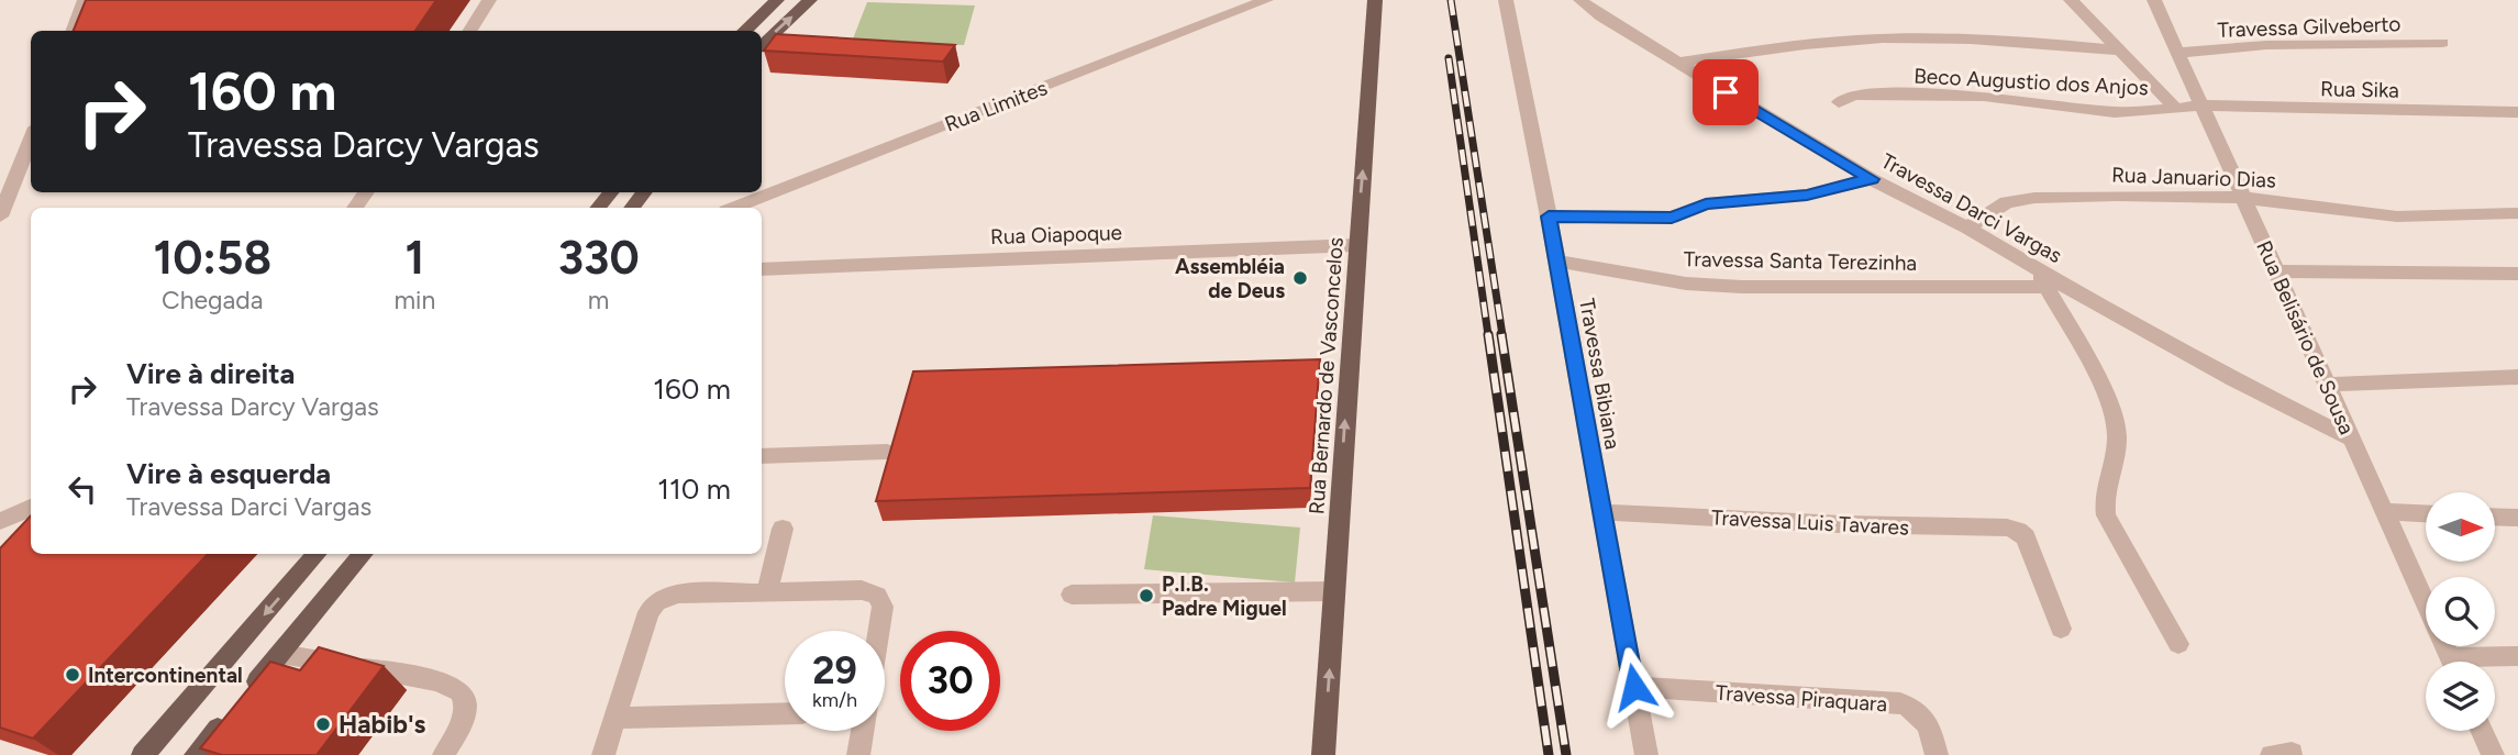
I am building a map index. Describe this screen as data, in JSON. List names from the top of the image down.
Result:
{
  "streets": {
    "main road": ["Rua Bernardo de Vasconcelos"],
    "street": [
      "Travessa Gilveberto",
      "Beco Augustio dos Anjos",
      "Rua Sika",
      "Rua Limites",
      "Rua Januario Dias",
      "Travessa Darci Vargas",
      "Rua Oiapoque",
      "Travessa Santa Terezinha",
      "Rua Belisário de Sousa",
      "Travessa Bibiana",
      "Travessa Luis Tavares",
      "Travessa Piraquara"
    ]
  },
  "crossings": [
    ["Travessa Gilveberto", "Rua Belisário de Sousa"],
    ["Beco Augustio dos Anjos", "Rua Sika"],
    ["Beco Augustio dos Anjos", "Rua Belisário de Sousa"],
    ["Rua Sika", "Rua Belisário de Sousa"],
    ["Rua Januario Dias", "Travessa Darci Vargas"],
    ["Rua Januario Dias", "Rua Belisário de Sousa"],
    ["Travessa Darci Vargas", "Rua Belisário de Sousa"],
    ["Rua Oiapoque", "Rua Bernardo de Vasconcelos"],
    ["Travessa Santa Terezinha", "Travessa Bibiana"],
    ["Travessa Bibiana", "Travessa Luis Tavares"],
    ["Travessa Bibiana", "Travessa Piraquara"]
  ],
  "one_way": ["Rua Bernardo de Vasconcelos"],
  "places": [
    "Assembléia de Deus",
    "P.I.B. Padre Miguel",
    "Intercontinental",
    "Habib's"
  ],
  "north": "right",
  "page": {
    "turn": ["160 m", "Travessa Darcy Vargas"],
    "eta": [
      "10:58",
      "Chegada",
      "1",
      "min",
      "330",
      "m"
    ],
    "list": [
      {
        "name": "Vire à direita",
        "note": "Travessa Darcy Vargas",
        "value": "160 m"
      },
      {
        "name": "Vire à esquerda",
        "note": "Travessa Darci Vargas",
        "value": "110 m"
      }
    ],
    "speed": "29 km/h",
    "limit": "30"
  }
}
